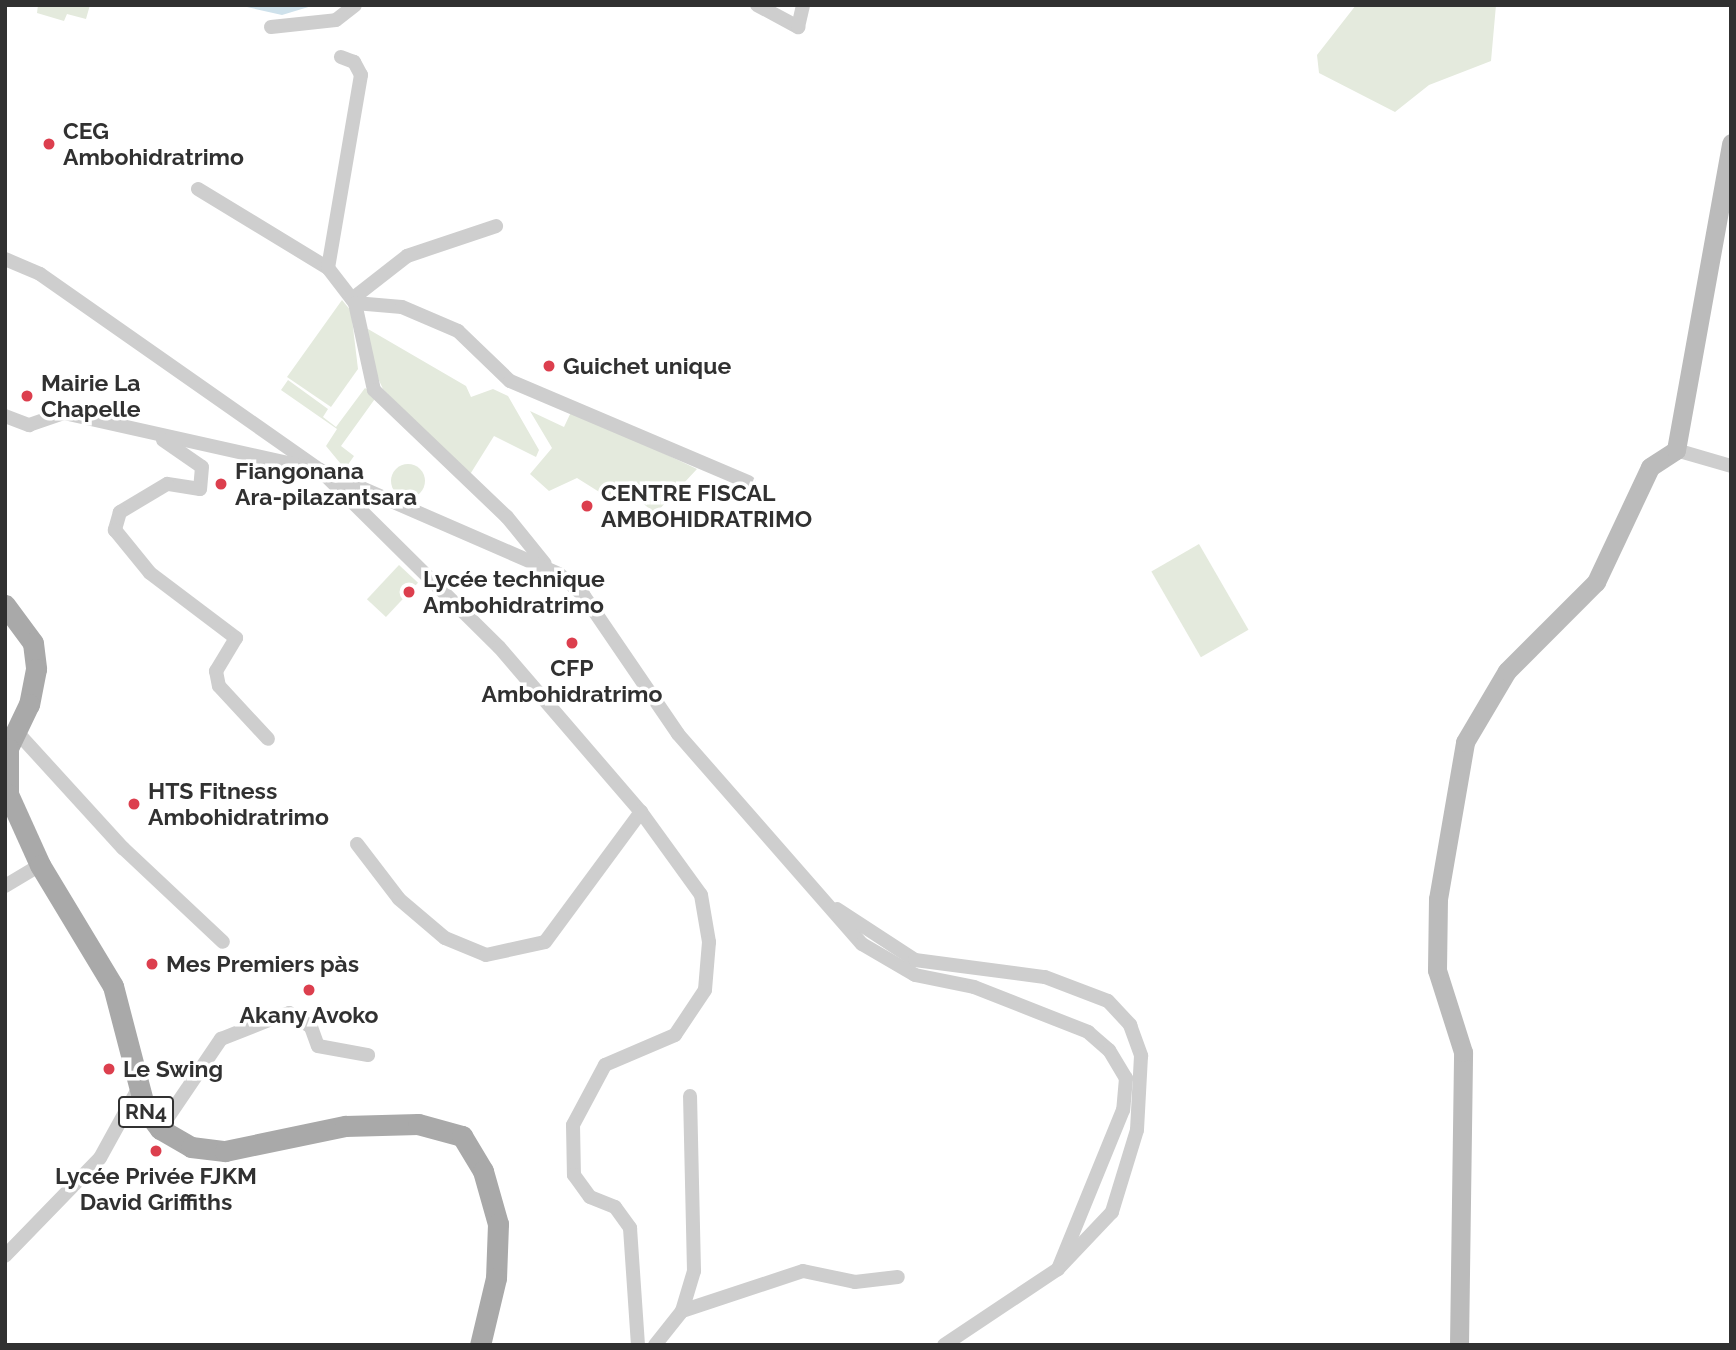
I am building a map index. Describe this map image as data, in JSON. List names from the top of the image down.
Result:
{
  "streets": {
    "main road": ["RN4"]
  },
  "places": [
    "CEG Ambohidratrimo",
    "Guichet unique",
    "Mairie La Chapelle",
    "Fiangonana Ara-pilazantsara",
    "CENTRE FISCAL AMBOHIDRATRIMO",
    "Lycée technique Ambohidratrimo",
    "CFP Ambohidratrimo",
    "HTS Fitness Ambohidratrimo",
    "Mes Premiers pàs",
    "Akany Avoko",
    "Le Swing",
    "Lycée Privée FJKM David Griffiths"
  ]
}
